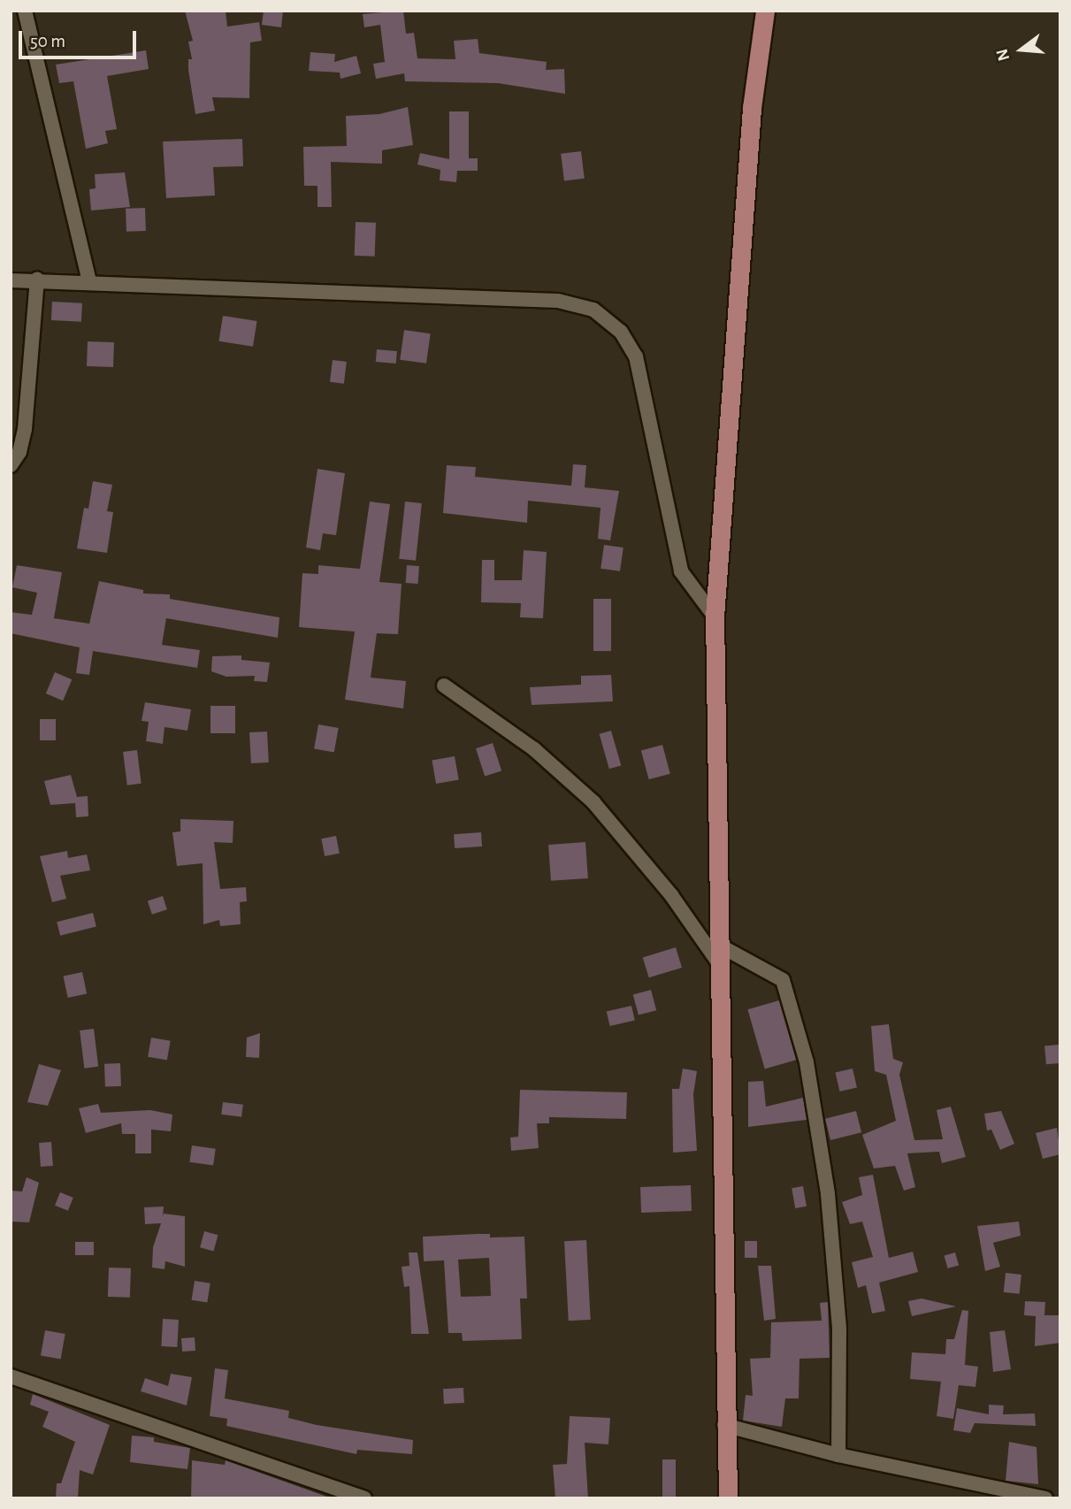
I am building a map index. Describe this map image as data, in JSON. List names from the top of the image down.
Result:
{
  "scale_bar": "50 m",
  "north": "left"
}
